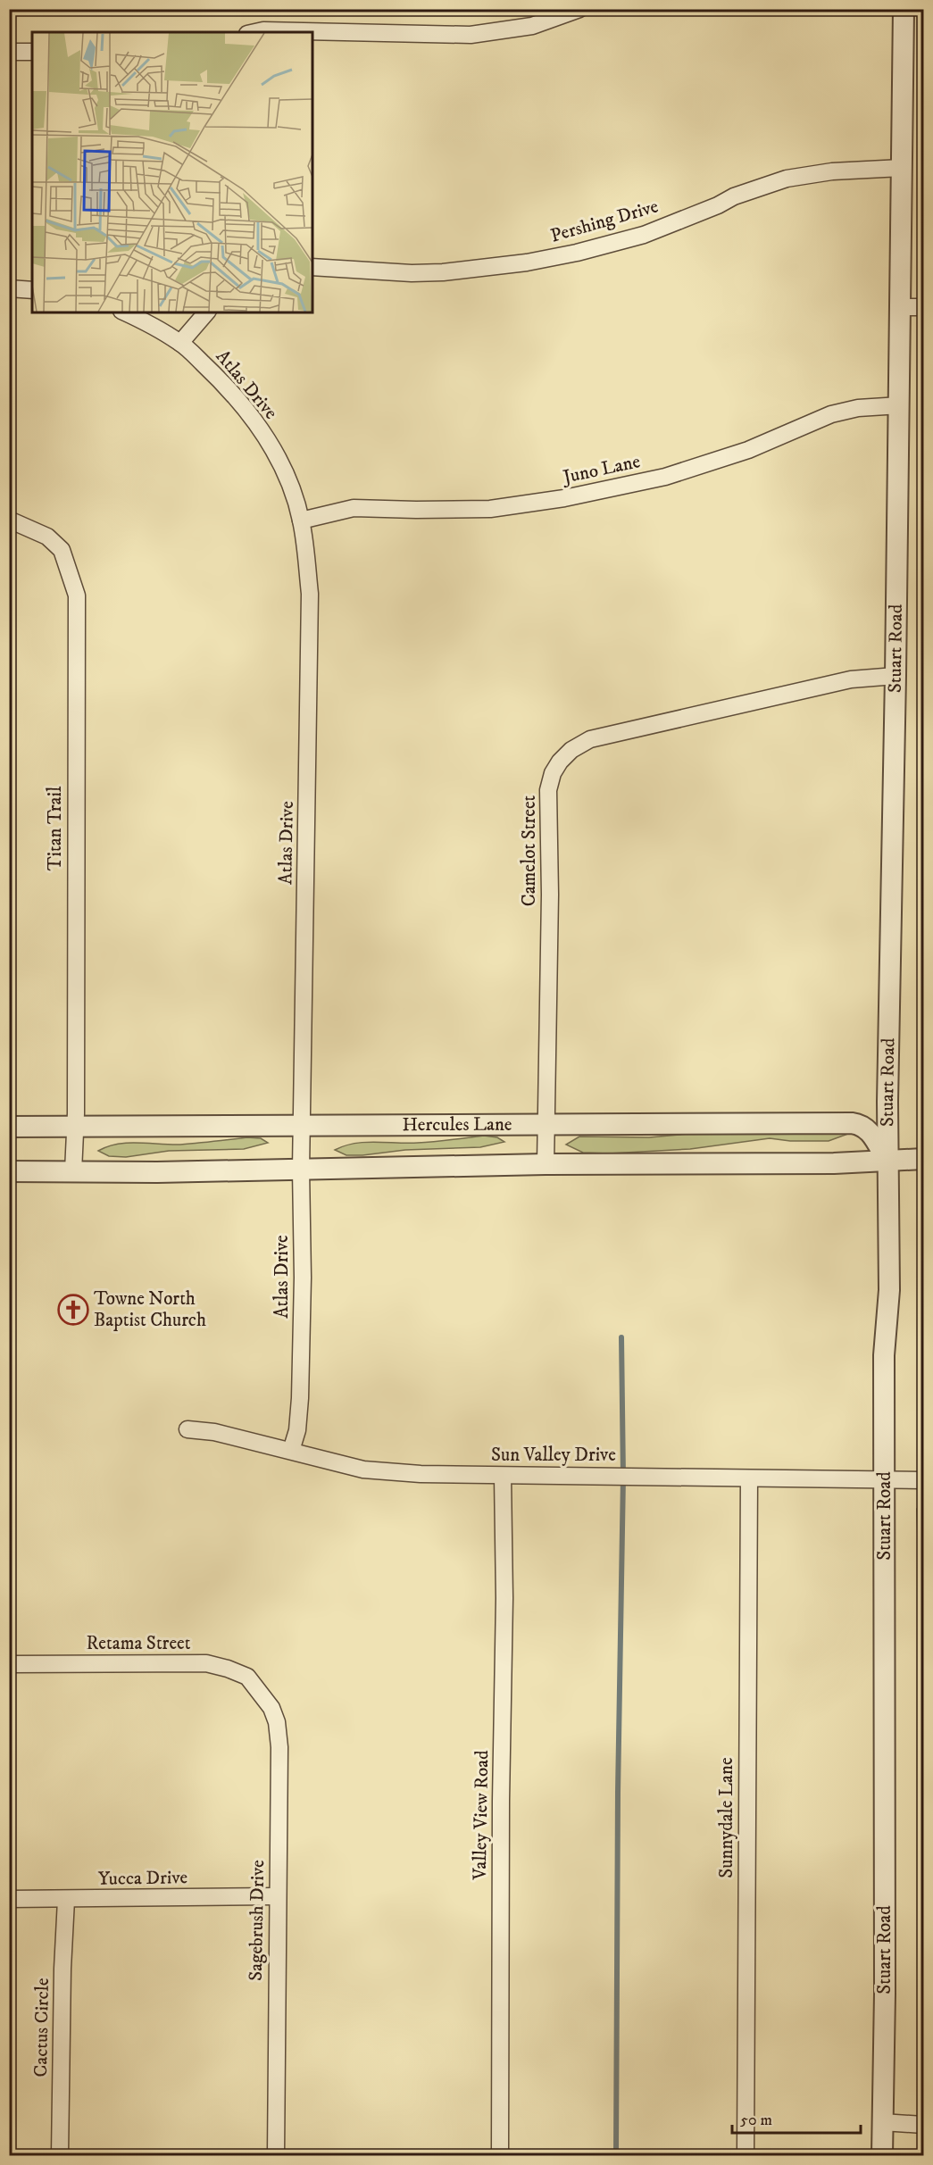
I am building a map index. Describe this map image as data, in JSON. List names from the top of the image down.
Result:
{
  "streets": {
    "street": [
      "Pershing Drive",
      "Atlas Drive",
      "Juno Lane",
      "Stuart Road",
      "Titan Trail",
      "Camelot Street",
      "Hercules Lane",
      "Sun Valley Drive",
      "Retama Street",
      "Valley View Road",
      "Sunnydale Lane",
      "Yucca Drive",
      "Sagebrush Drive",
      "Cactus Circle"
    ]
  },
  "crossings": [
    ["Pershing Drive", "Stuart Road"],
    ["Atlas Drive", "Juno Lane"],
    ["Atlas Drive", "Hercules Lane"],
    ["Atlas Drive", "Sun Valley Drive"],
    ["Juno Lane", "Stuart Road"],
    ["Stuart Road", "Camelot Street"],
    ["Stuart Road", "Hercules Lane"],
    ["Stuart Road", "Sun Valley Drive"],
    ["Titan Trail", "Hercules Lane"],
    ["Camelot Street", "Hercules Lane"],
    ["Sun Valley Drive", "Valley View Road"],
    ["Sun Valley Drive", "Sunnydale Lane"],
    ["Retama Street", "Sagebrush Drive"],
    ["Yucca Drive", "Sagebrush Drive"],
    ["Yucca Drive", "Cactus Circle"]
  ],
  "places": {
    "church": ["Towne North Baptist Church"]
  },
  "scale_bar": "50 m"
}
